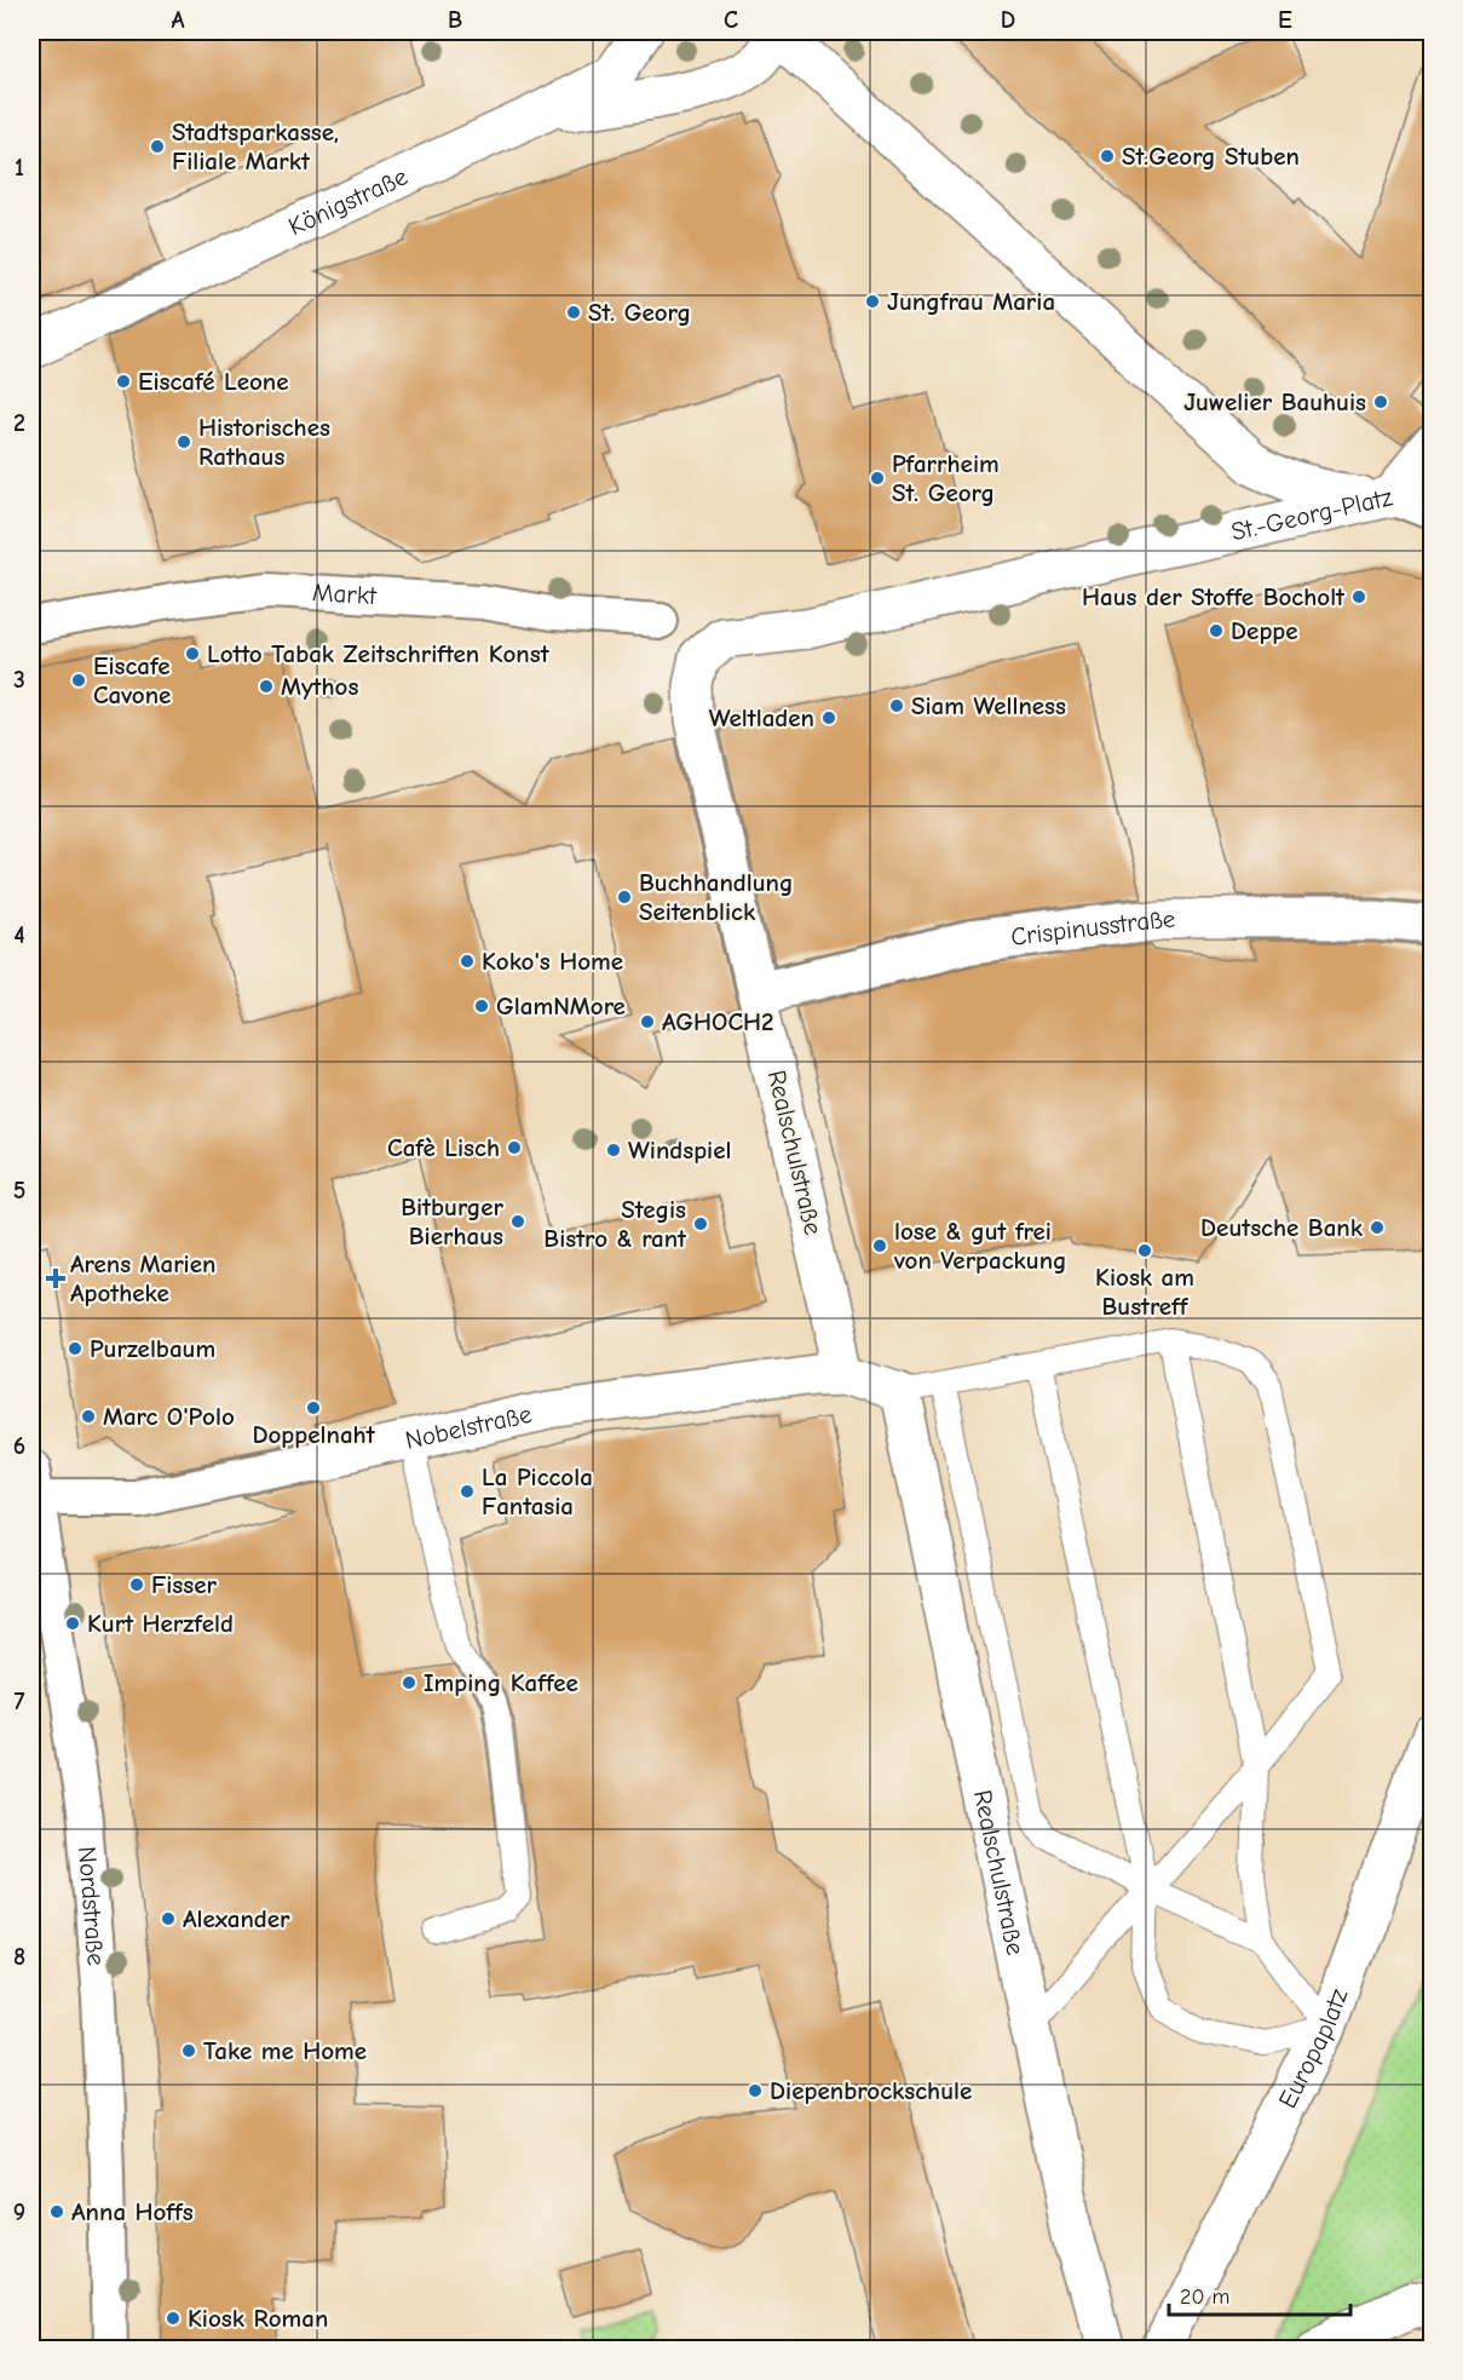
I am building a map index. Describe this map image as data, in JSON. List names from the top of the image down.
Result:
{
  "streets": {
    "street": [
      "Königstraße",
      "St.-Georg-Platz",
      "Markt",
      "Crispinusstraße",
      "Realschulstraße",
      "Nobelstraße",
      "Nordstraße",
      "Europaplatz"
    ]
  },
  "crossings": [
    ["St.-Georg-Platz", "Realschulstraße"],
    ["Crispinusstraße", "Realschulstraße"],
    ["Realschulstraße", "Nobelstraße"],
    ["Nobelstraße", "Nordstraße"]
  ],
  "places": {
    "other": [
      "Stadtsparkasse, Filiale Markt",
      "St.Georg Stuben",
      "Jungfrau Maria",
      "St. Georg",
      "Eiscafé Leone",
      "Juwelier Bauhuis",
      "Historisches Rathaus",
      "Pfarrheim St. Georg",
      "Haus der Stoffe Bocholt",
      "Deppe",
      "Lotto Tabak Zeitschriften Konst",
      "Eiscafe Cavone",
      "Mythos",
      "Siam Wellness",
      "Weltladen",
      "Buchhandlung Seitenblick",
      "Koko's Home",
      "GlamNMore",
      "AGHOCH2",
      "Cafè Lisch",
      "Windspiel",
      "Bitburger Bierhaus",
      "Stegis Bistro & rant",
      "Deutsche Bank",
      "lose & gut frei von Verpackung",
      "Kiosk am Bustreff",
      "Purzelbaum",
      "Doppelnaht",
      "Marc O'Polo",
      "La Piccola Fantasia",
      "Fisser",
      "Kurt Herzfeld",
      "Imping Kaffee",
      "Alexander",
      "Take me Home",
      "Diepenbrockschule",
      "Anna Hoffs",
      "Kiosk Roman"
    ],
    "health": ["Arens Marien Apotheke"]
  },
  "scale_bar": "20 m",
  "grid": {
    "columns": [
      "A",
      "B",
      "C",
      "D",
      "E"
    ],
    "rows": [
      "1",
      "2",
      "3",
      "4",
      "5",
      "6",
      "7",
      "8",
      "9"
    ]
  }
}
